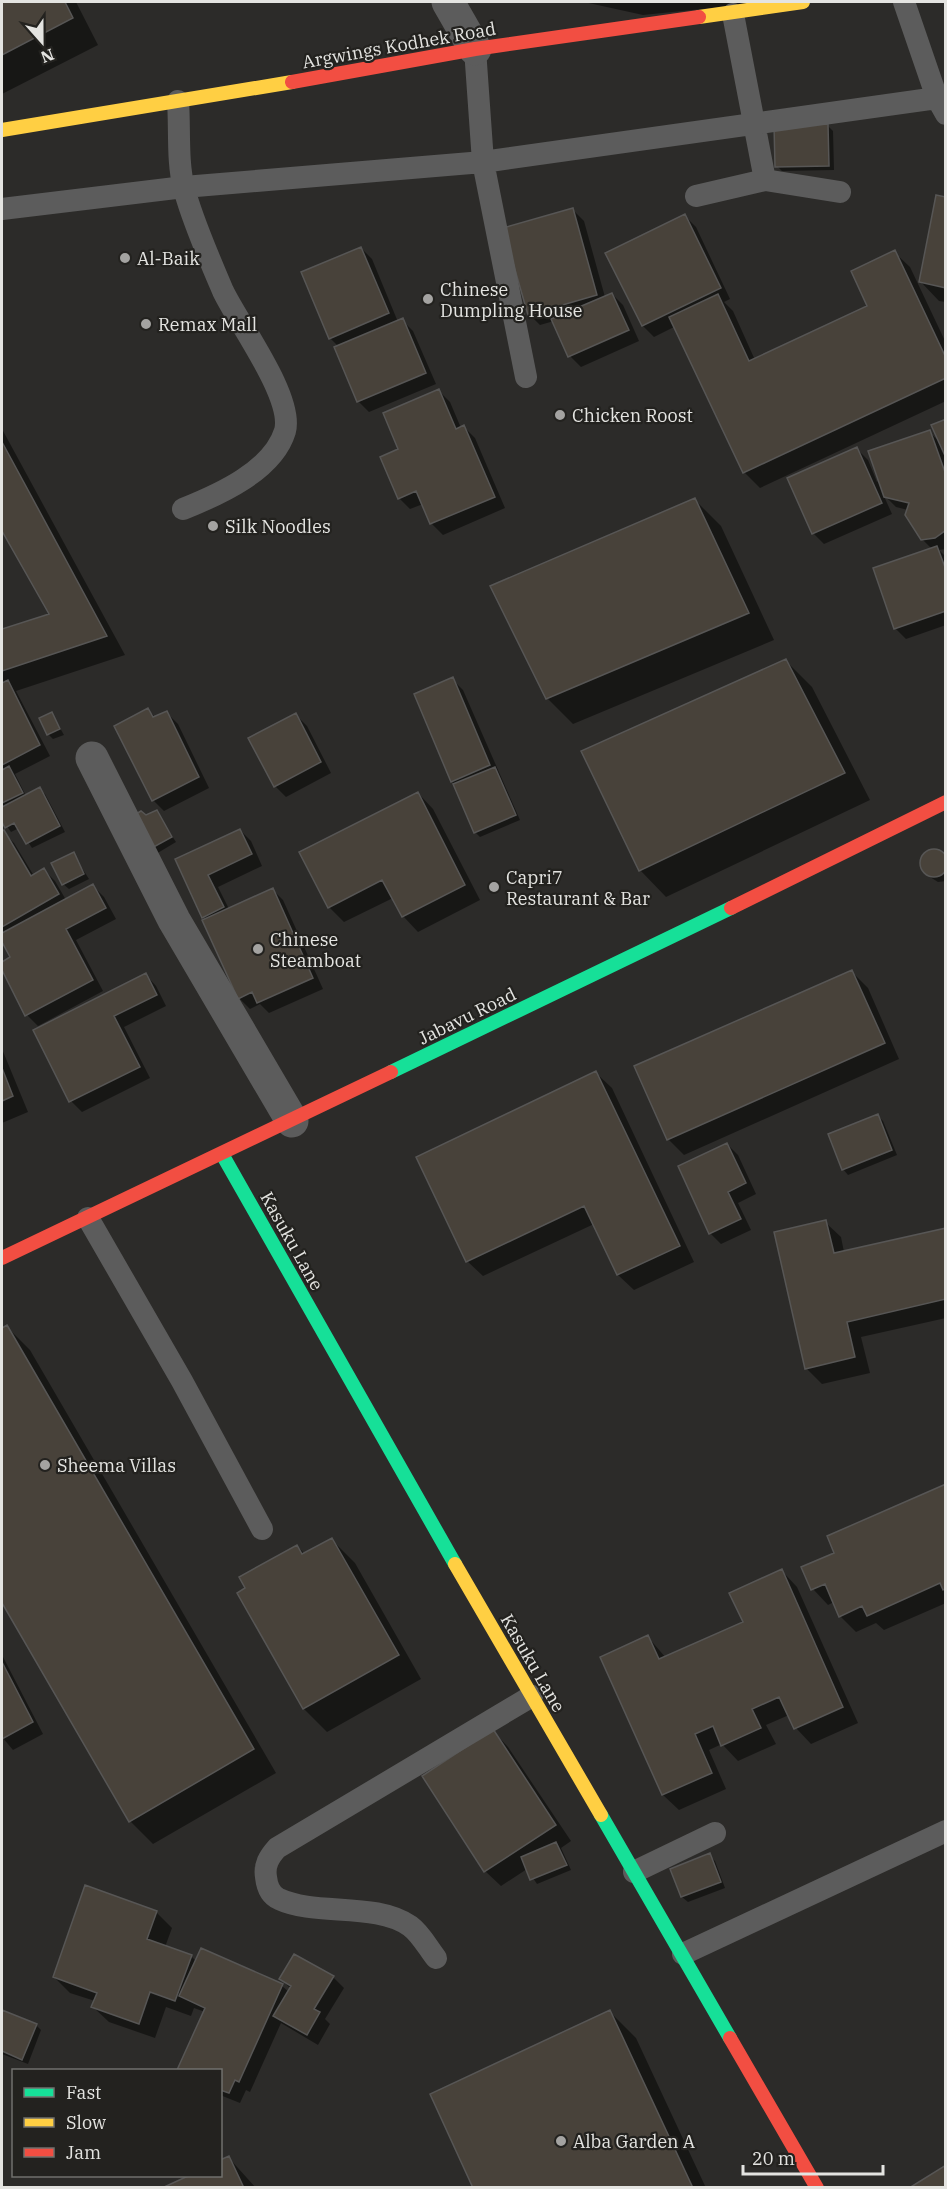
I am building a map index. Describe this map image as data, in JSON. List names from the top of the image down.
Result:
{
  "streets": {
    "street": ["Argwings Kodhek Road", "Jabavu Road", "Kasuku Lane"]
  },
  "crossings": [
    ["Jabavu Road", "Kasuku Lane"]
  ],
  "places": [
    "Al-Baik",
    "Chinese Dumpling House",
    "Remax Mall",
    "Chicken Roost",
    "Silk Noodles",
    "Capri7 Restaurant & Bar",
    "Chinese Steamboat",
    "Sheema Villas",
    "Alba Garden A"
  ],
  "legend": ["Fast", "Slow", "Jam"],
  "scale_bar": "20 m",
  "north": "bottom"
}
